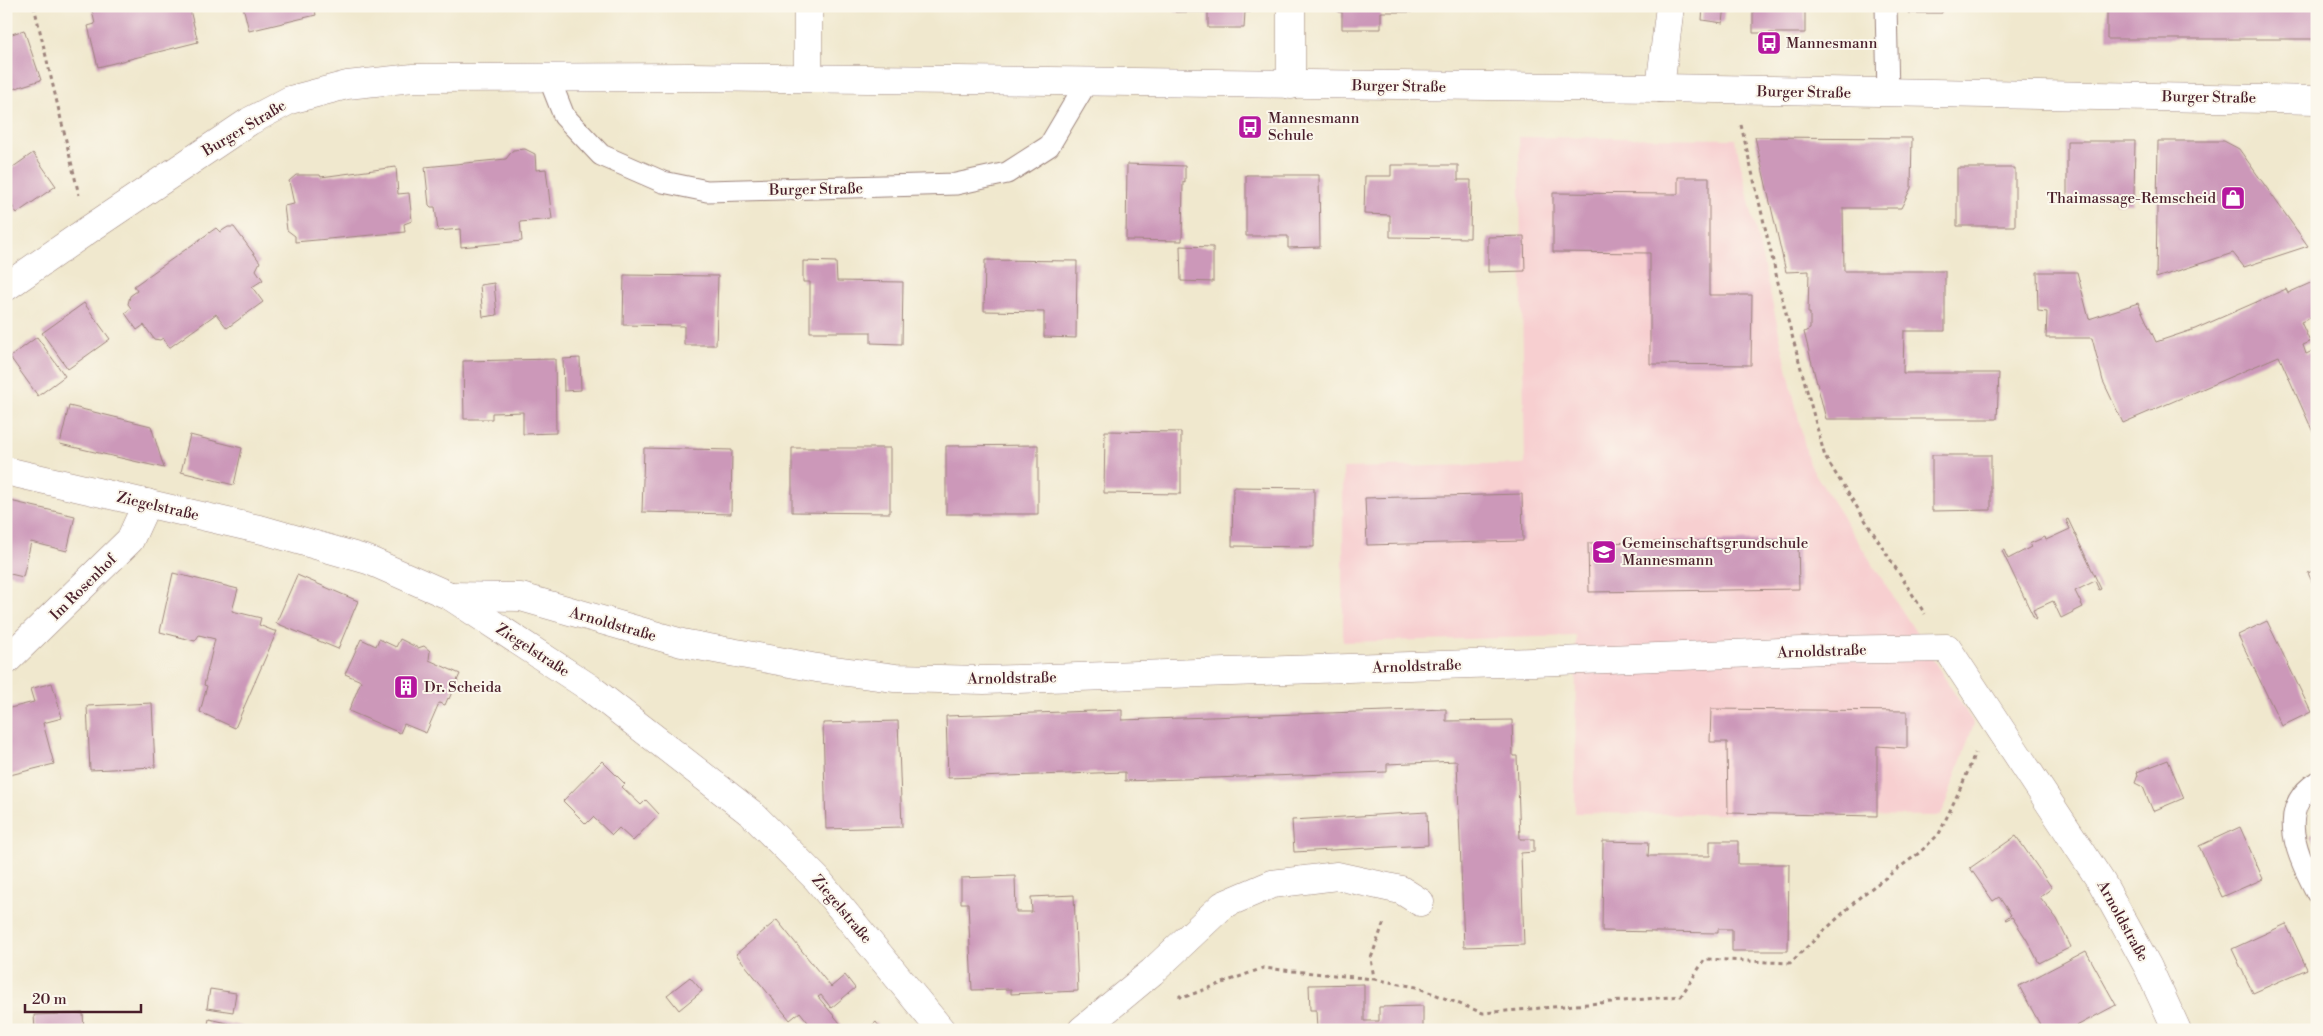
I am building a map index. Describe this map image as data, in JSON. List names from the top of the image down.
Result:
{
  "streets": {
    "street": [
      "Burger Straße",
      "Ziegelstraße",
      "Im Rosenhof",
      "Arnoldstraße"
    ]
  },
  "crossings": [
    ["Ziegelstraße", "Im Rosenhof"],
    ["Ziegelstraße", "Arnoldstraße"]
  ],
  "places": {
    "bus stop": ["Mannesmann", "Mannesmann Schule"],
    "shop": ["Thaimassage-Remscheid"],
    "school or university": ["Gemeinschaftsgrundschule Mannesmann"],
    "building": ["Dr. Scheida"]
  },
  "scale_bar": "20 m"
}
